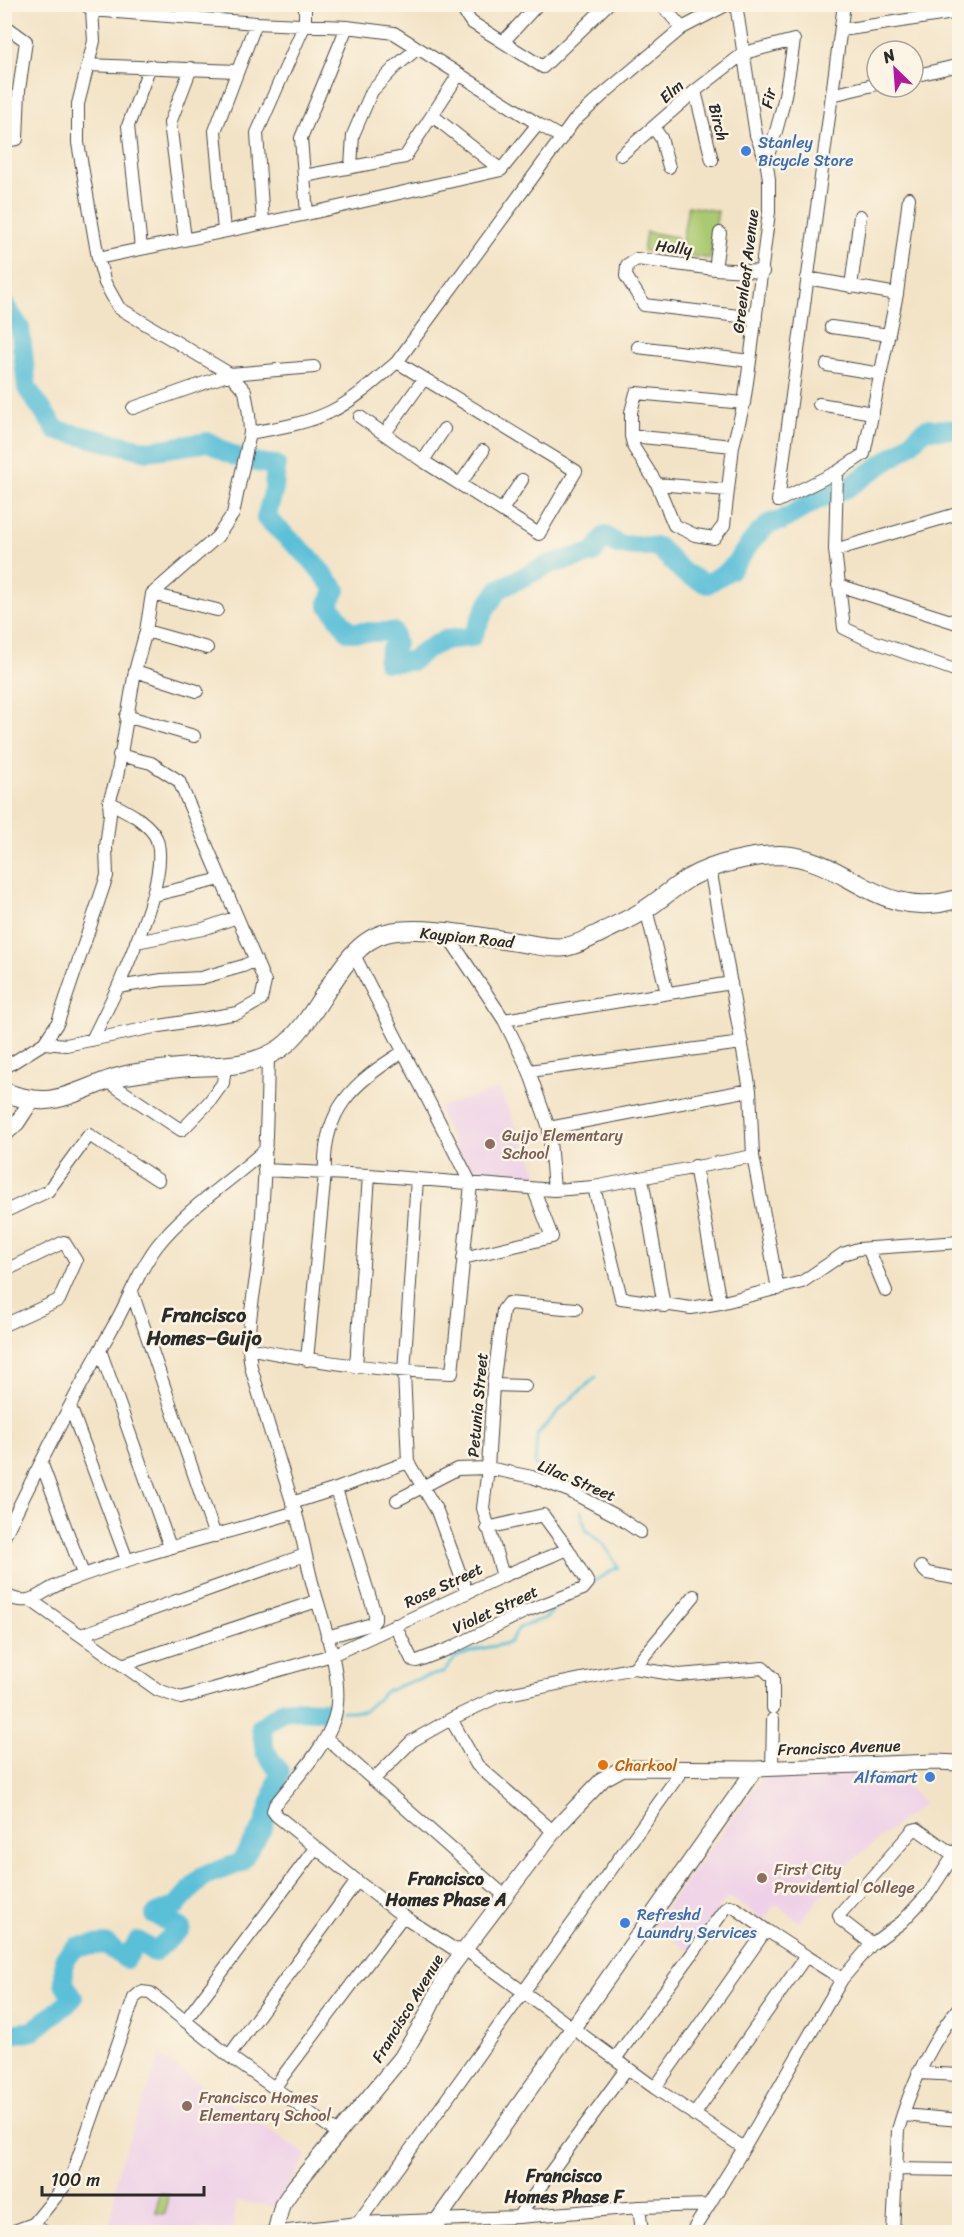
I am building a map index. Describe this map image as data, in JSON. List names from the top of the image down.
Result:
{
  "streets": {
    "main road": ["Kaypian Road"],
    "street": [
      "Elm",
      "Fir",
      "Birch",
      "Holly",
      "Greenleaf Avenue",
      "Petunia Street",
      "Lilac Street",
      "Rose Street",
      "Violet Street",
      "Francisco Avenue"
    ]
  },
  "crossings": [
    ["Elm", "Fir"],
    ["Elm", "Birch"],
    ["Elm", "Greenleaf Avenue"],
    ["Fir", "Greenleaf Avenue"],
    ["Holly", "Greenleaf Avenue"],
    ["Petunia Street", "Lilac Street"],
    ["Petunia Street", "Rose Street"],
    ["Rose Street", "Violet Street"]
  ],
  "districts": ["Francisco Homes–Guijo", "Francisco Homes Phase A", "Francisco Homes Phase F"],
  "places": [
    "Stanley Bicycle Store",
    "Guijo Elementary School",
    "Charkool",
    "Alfamart",
    "First City Providential College",
    "Refreshd Laundry Services",
    "Francisco Homes Elementary School"
  ],
  "scale_bar": "100 m",
  "north": "top left"
}
